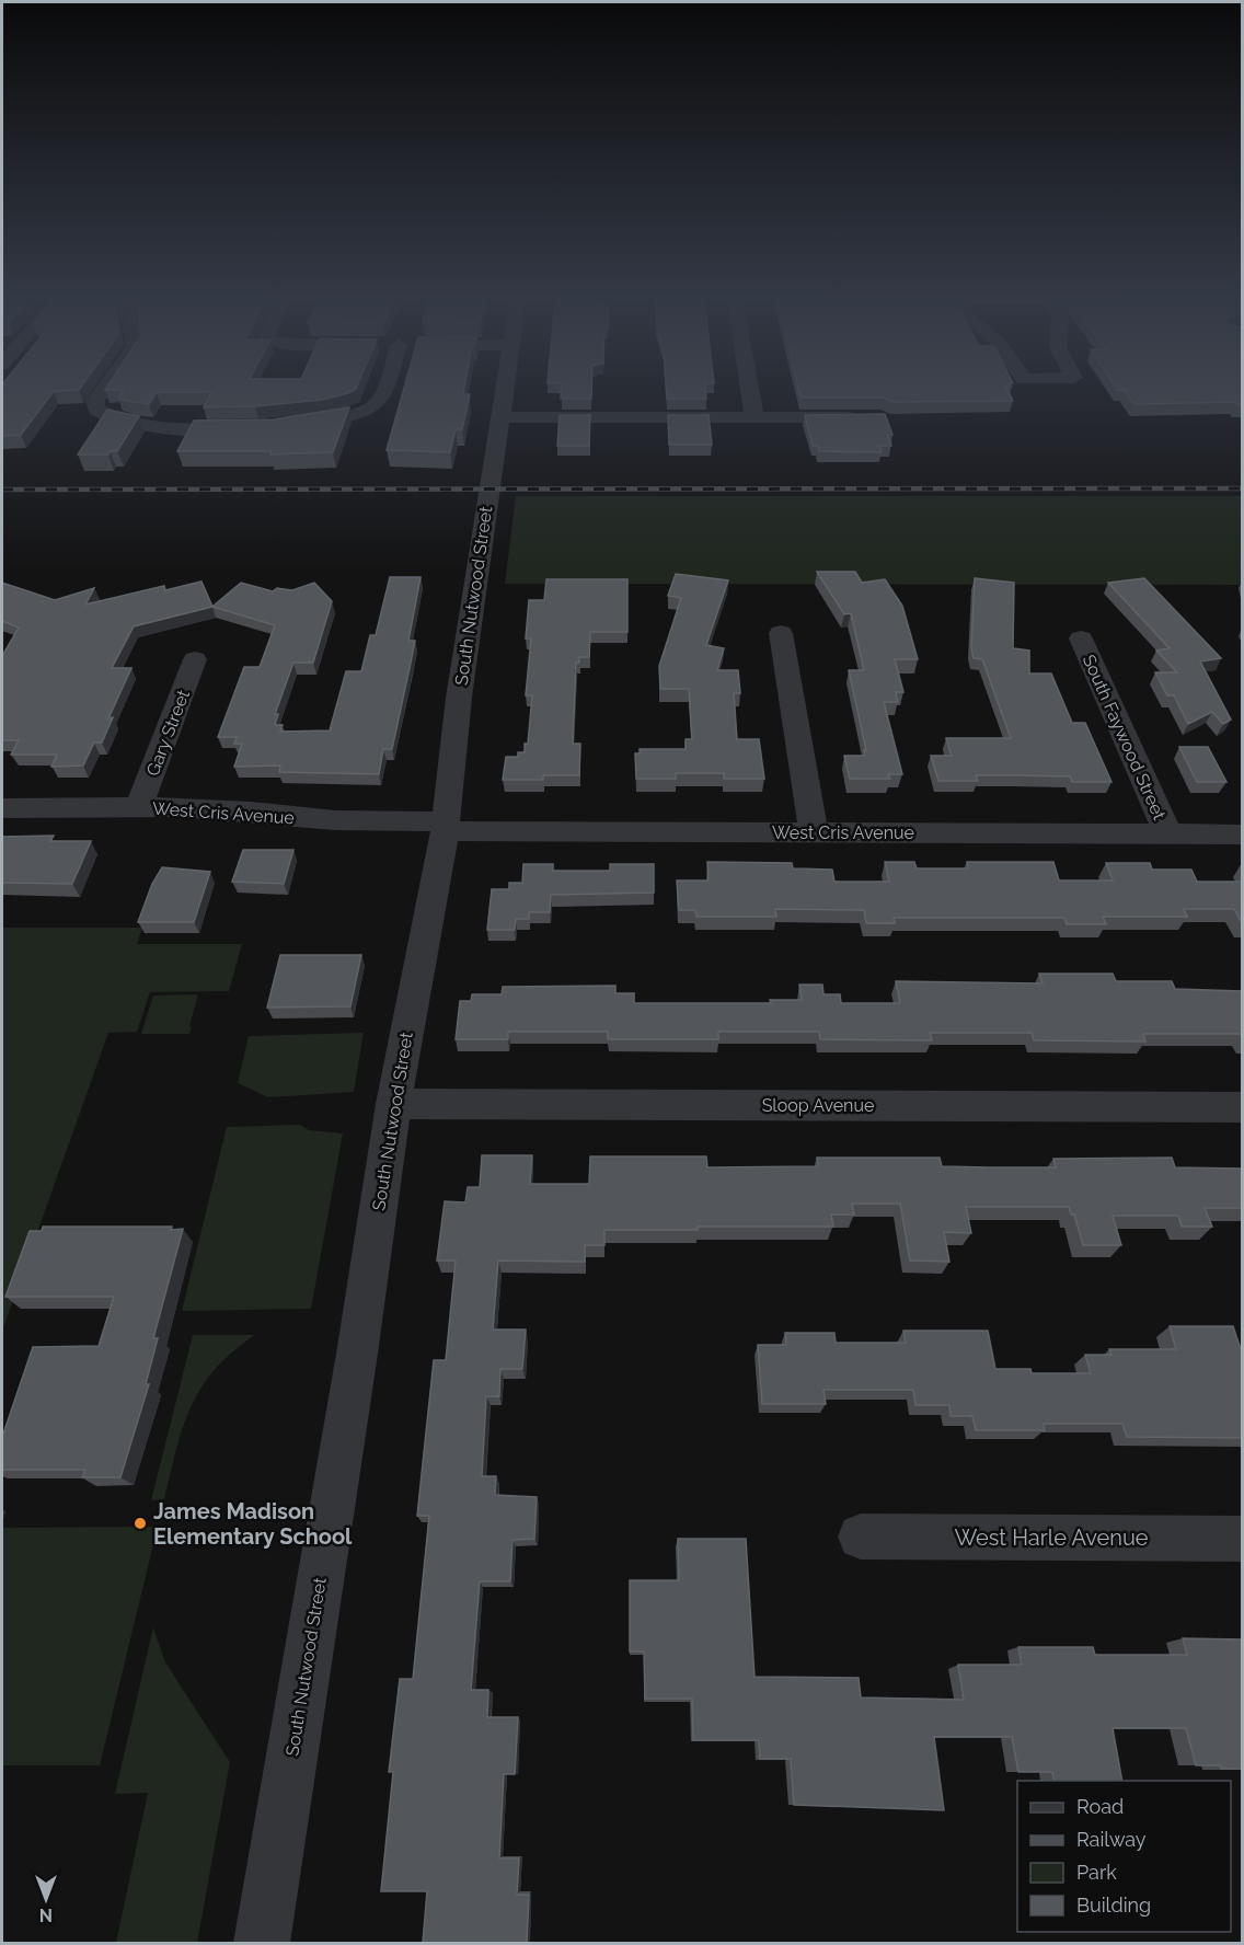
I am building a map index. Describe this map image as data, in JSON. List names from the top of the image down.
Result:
{
  "streets": {
    "street": [
      "South Nutwood Street",
      "Gary Street",
      "South Faywood Street",
      "West Cris Avenue",
      "Sloop Avenue",
      "West Harle Avenue"
    ]
  },
  "crossings": [
    ["South Nutwood Street", "West Cris Avenue"],
    ["South Nutwood Street", "Sloop Avenue"],
    ["Gary Street", "West Cris Avenue"],
    ["South Faywood Street", "West Cris Avenue"]
  ],
  "places": ["James Madison Elementary School"],
  "legend": [
    "Road",
    "Railway",
    "Park",
    "Building"
  ],
  "north": "bottom"
}
